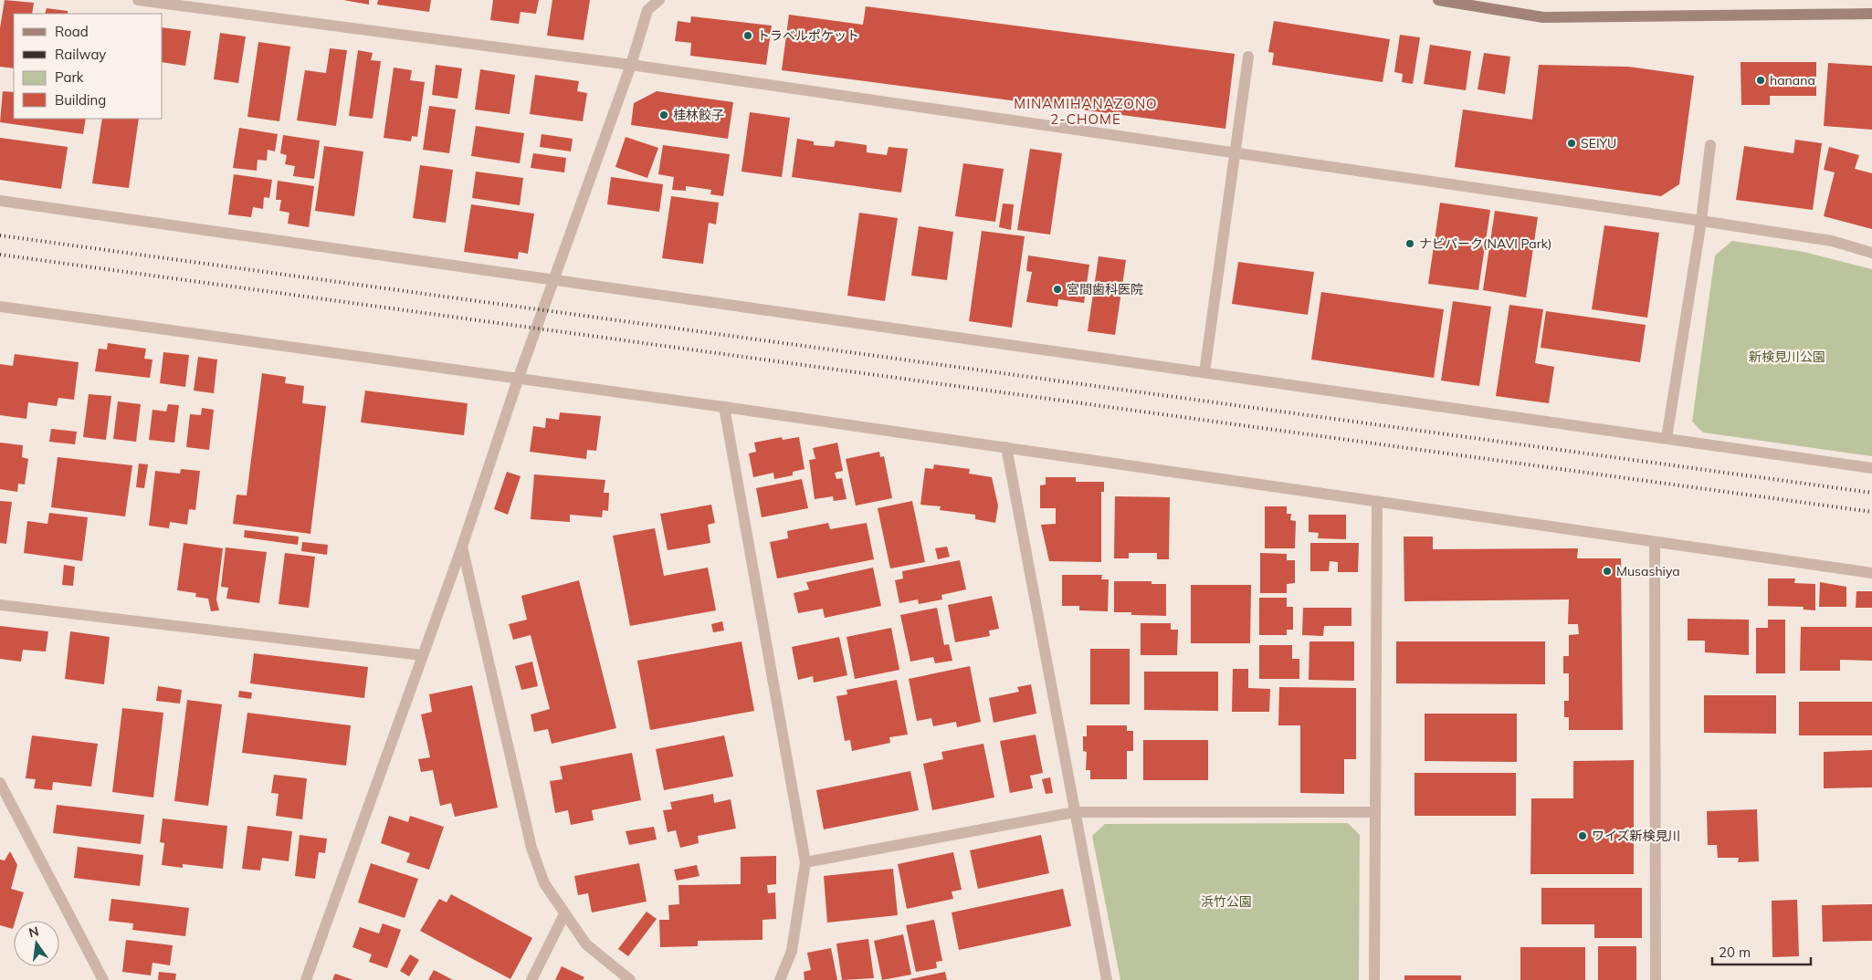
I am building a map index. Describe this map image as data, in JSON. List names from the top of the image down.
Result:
{
  "districts": ["MINAMIHANAZONO 2-CHOME"],
  "parks": ["新検見川公園", "浜竹公園"],
  "places": [
    "トラベルポケット",
    "hanana",
    "桂林餃子",
    "SEIYU",
    "ナビパーク(NAVI Park)",
    "宮間歯科医院",
    "Musashiya",
    "ワイズ新検見川"
  ],
  "legend": [
    "Road",
    "Railway",
    "Park",
    "Building"
  ],
  "scale_bar": "20 m",
  "north": "top"
}
